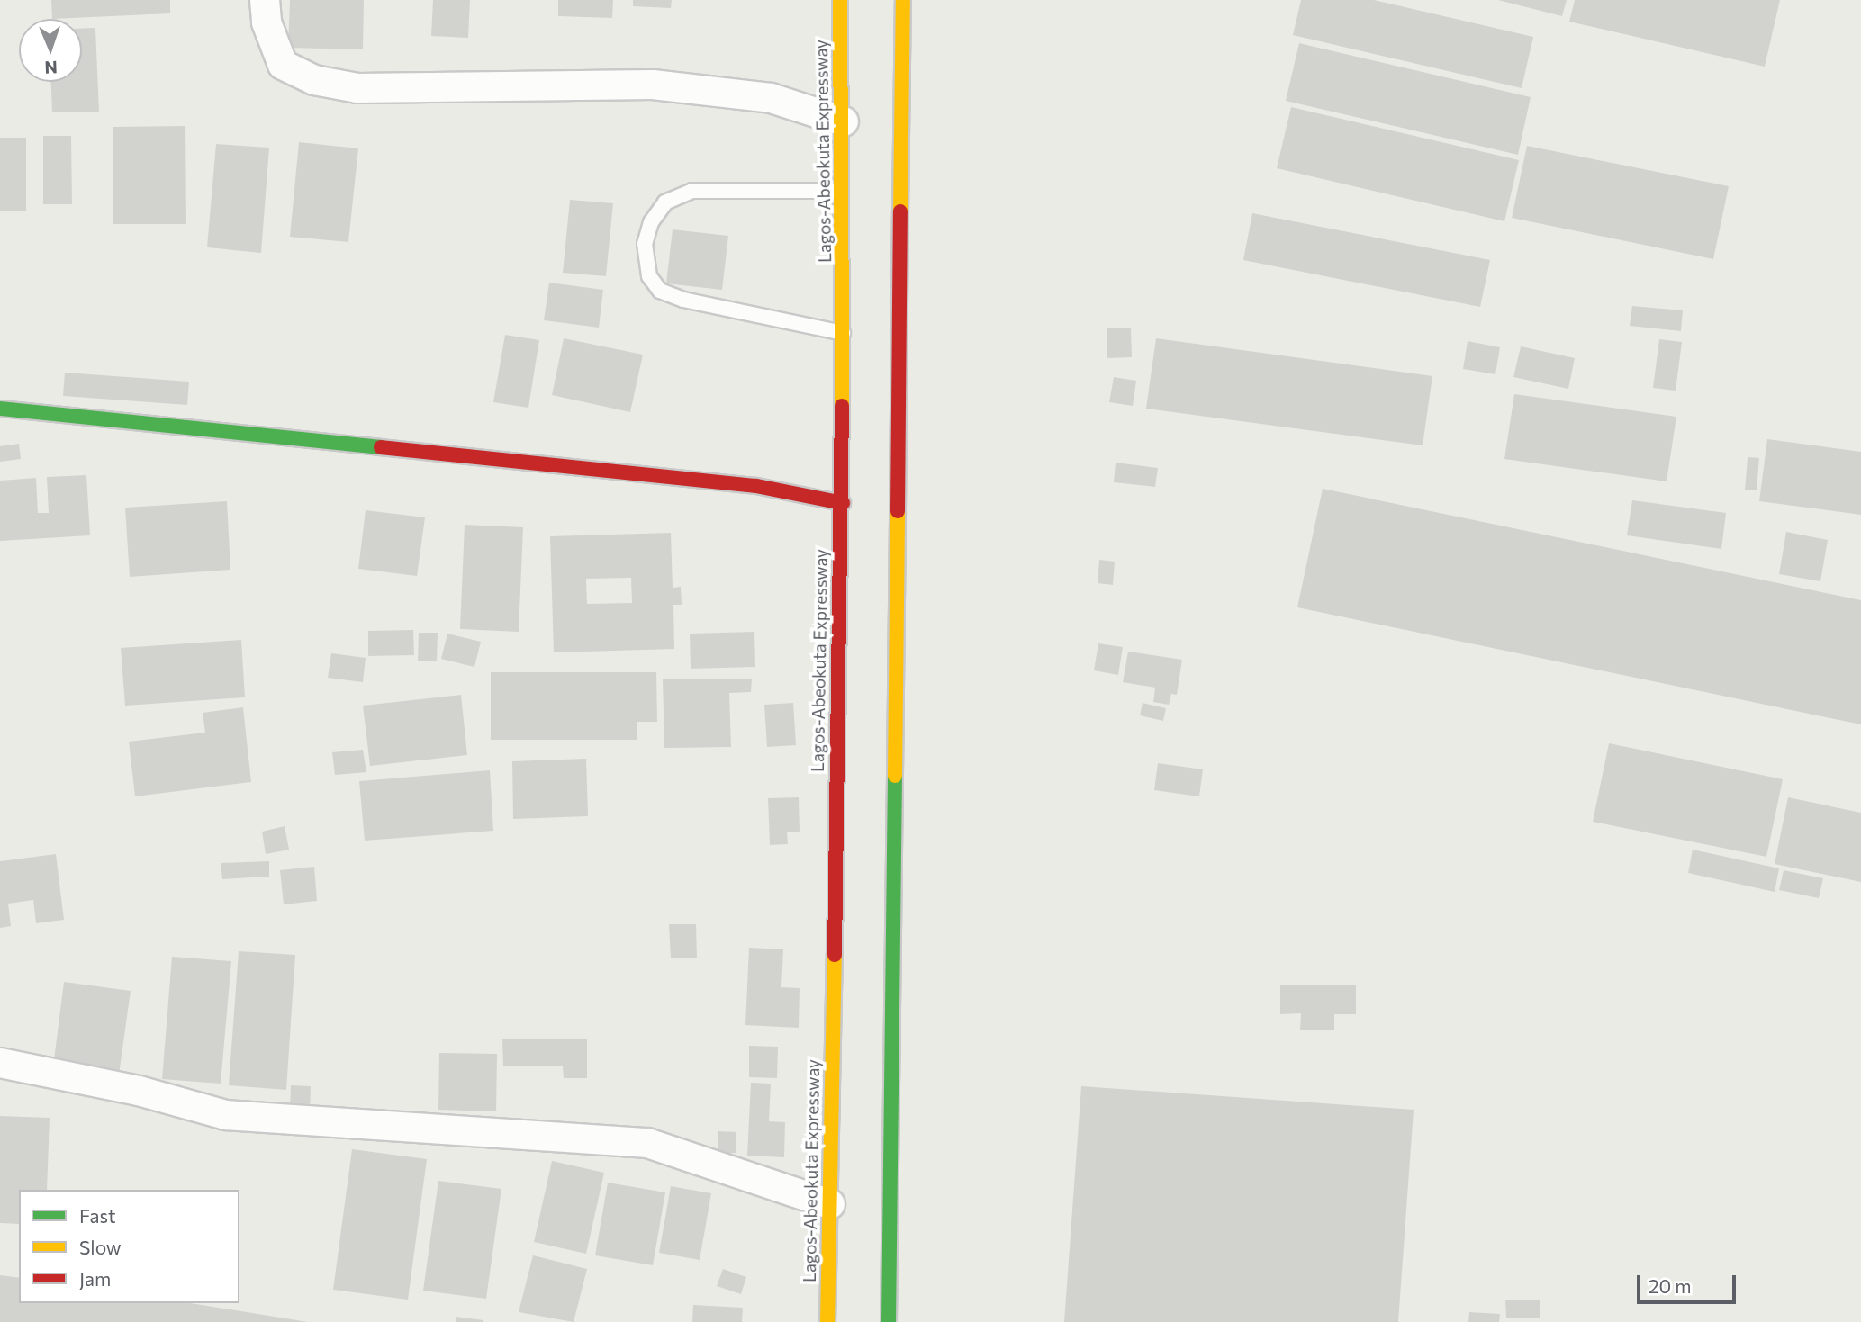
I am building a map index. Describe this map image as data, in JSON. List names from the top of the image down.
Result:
{
  "streets": {
    "main road": ["Lagos-Abeokuta Expressway"]
  },
  "legend": ["Fast", "Slow", "Jam"],
  "scale_bar": "20 m",
  "north": "bottom"
}
